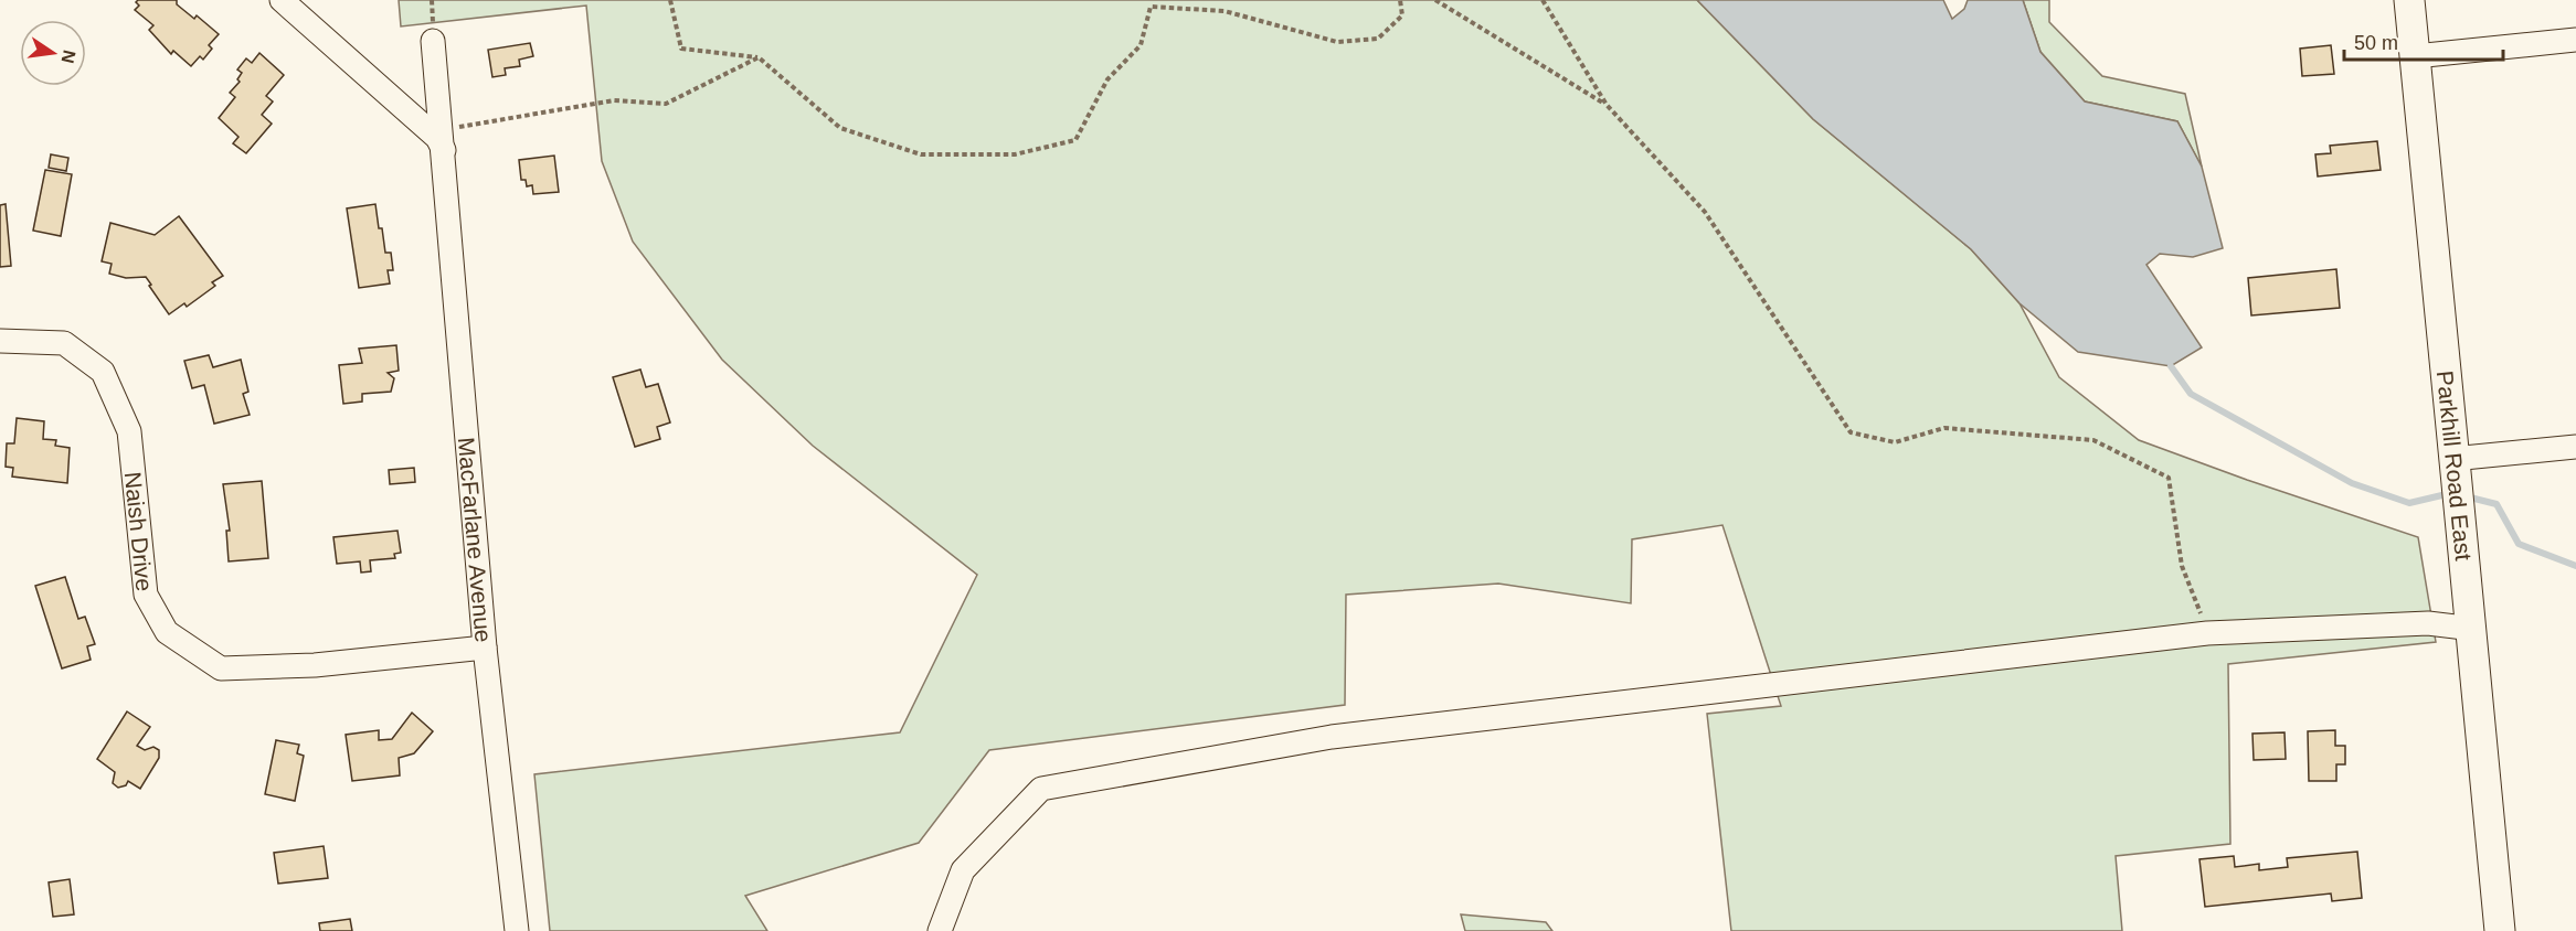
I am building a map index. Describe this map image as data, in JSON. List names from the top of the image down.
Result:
{
  "streets": {
    "main road": ["Parkhill Road East"],
    "street": ["Naish Drive", "MacFarlane Avenue"]
  },
  "crossings": [
    ["Naish Drive", "MacFarlane Avenue"]
  ],
  "scale_bar": "50 m",
  "north": "right"
}
